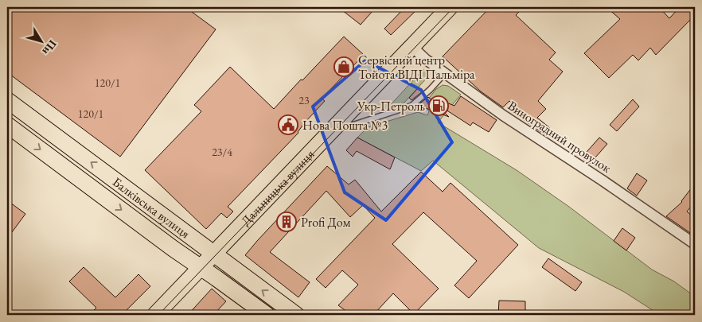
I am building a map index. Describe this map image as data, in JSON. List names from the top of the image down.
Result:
{
  "streets": {
    "main road": ["Дальницька вулиця", "Балківська вулиця"],
    "street": ["Виноградний провулок"]
  },
  "crossings": [
    ["Виноградний провулок", "Дальницька вулиця"],
    ["Дальницька вулиця", "Балківська вулиця"]
  ],
  "places": {
    "shop": ["Сервісний центр Тойота ВІДІ Пальміра"],
    "fuel station": ["Укр-Петроль"],
    "public building": ["Нова Пошта №3"],
    "building": ["Profi Дом"]
  },
  "house_numbers": [
    "120/1",
    "23",
    "120/1",
    "23/4"
  ],
  "north": "bottom right"
}
